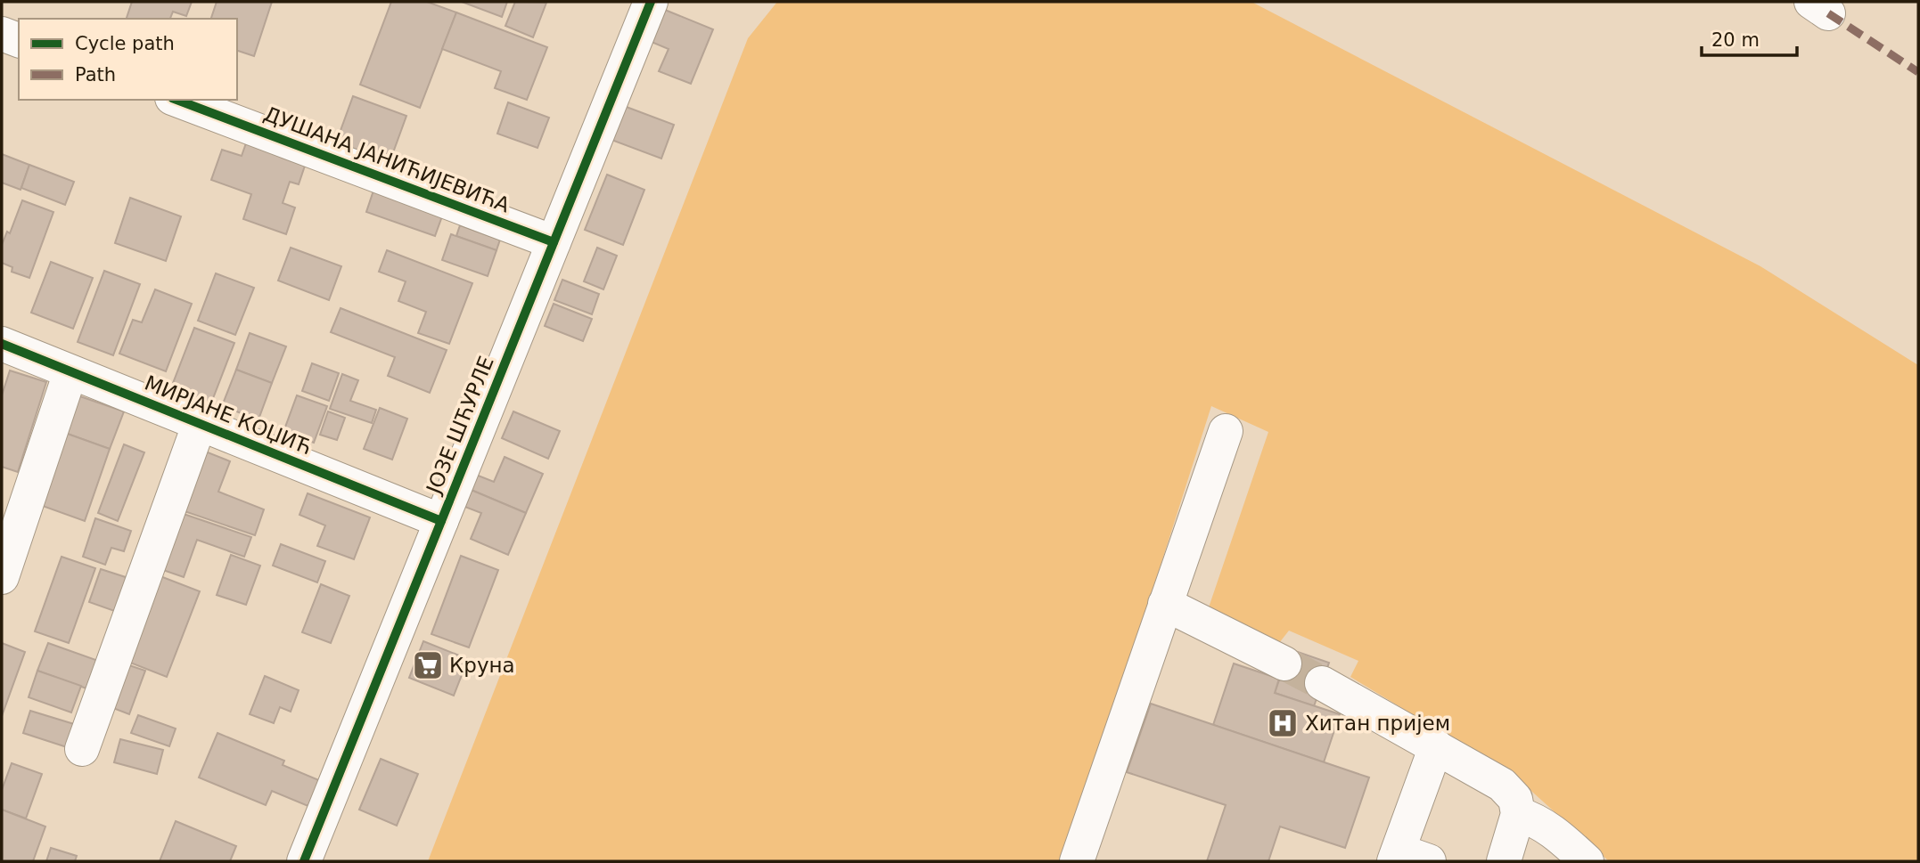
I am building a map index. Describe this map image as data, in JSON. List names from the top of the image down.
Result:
{
  "streets": {
    "street": ["ДУШАНА ЈАНИЋИЈЕВИЋА", "МИРЈАНЕ КОЏИЋ", "ЈОЗЕ ШЋУРЛЕ"]
  },
  "crossings": [
    ["ДУШАНА ЈАНИЋИЈЕВИЋА", "ЈОЗЕ ШЋУРЛЕ"],
    ["МИРЈАНЕ КОЏИЋ", "ЈОЗЕ ШЋУРЛЕ"]
  ],
  "places": {
    "supermarket": ["Круна"],
    "hospital": ["Хитан пријем"]
  },
  "legend": ["Cycle path", "Path"],
  "scale_bar": "20 m"
}
